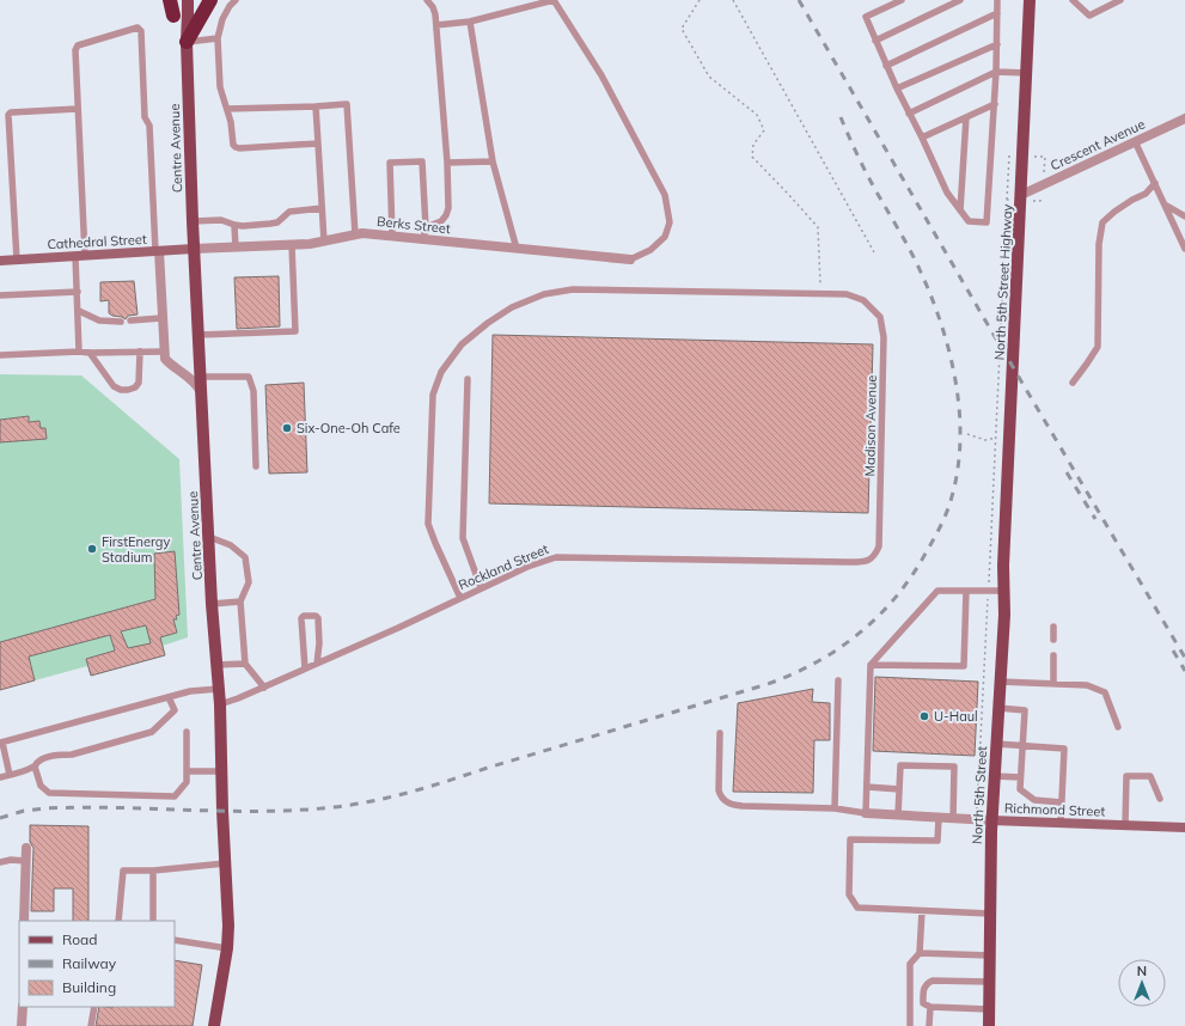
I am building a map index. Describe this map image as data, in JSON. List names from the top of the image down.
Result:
{
  "streets": {
    "main road": ["Centre Avenue", "North 5th Street Highway", "North 5th Street"],
    "street": [
      "Crescent Avenue",
      "Berks Street",
      "Cathedral Street",
      "Richmond Street"
    ],
    "lane": ["Madison Avenue", "Rockland Street"]
  },
  "crossings": [
    ["Crescent Avenue", "North 5th Street Highway"],
    ["Centre Avenue", "Berks Street"],
    ["Centre Avenue", "Cathedral Street"],
    ["Centre Avenue", "Rockland Street"],
    ["Berks Street", "Cathedral Street"],
    ["North 5th Street Highway", "North 5th Street"],
    ["Madison Avenue", "Rockland Street"],
    ["North 5th Street", "Richmond Street"]
  ],
  "places": ["Six-One-Oh Cafe", "FirstEnergy Stadium", "U-Haul"],
  "legend": ["Road", "Railway", "Building"],
  "north": "top"
}
